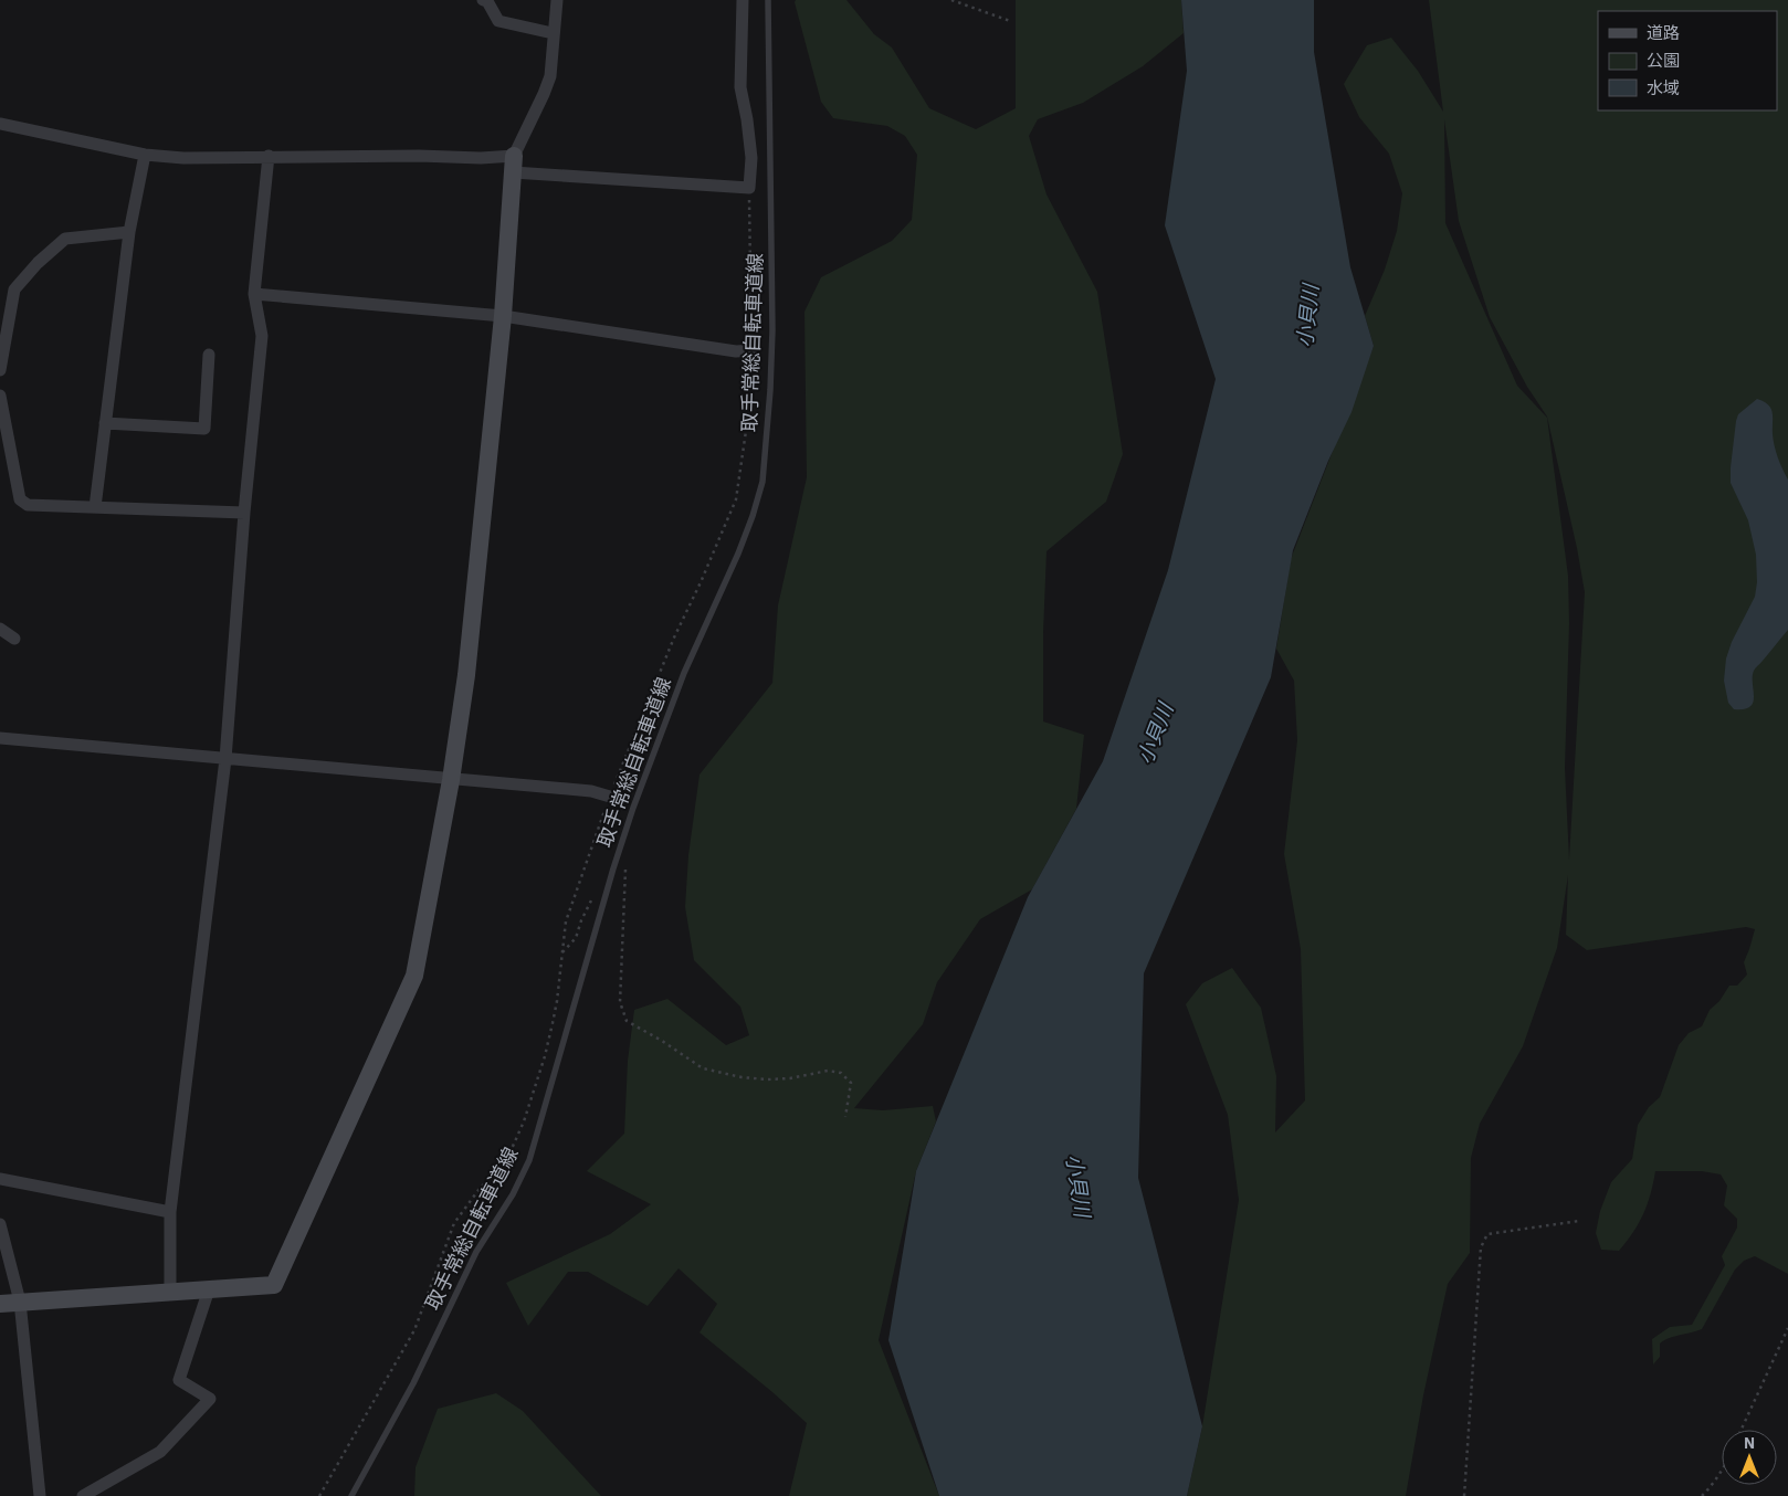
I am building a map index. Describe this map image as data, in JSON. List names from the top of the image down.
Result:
{
  "streets": {
    "lane": ["取手常総自転車道線"]
  },
  "water": ["小貝川"],
  "legend": ["道路", "公園", "水域"],
  "north": "top"
}
